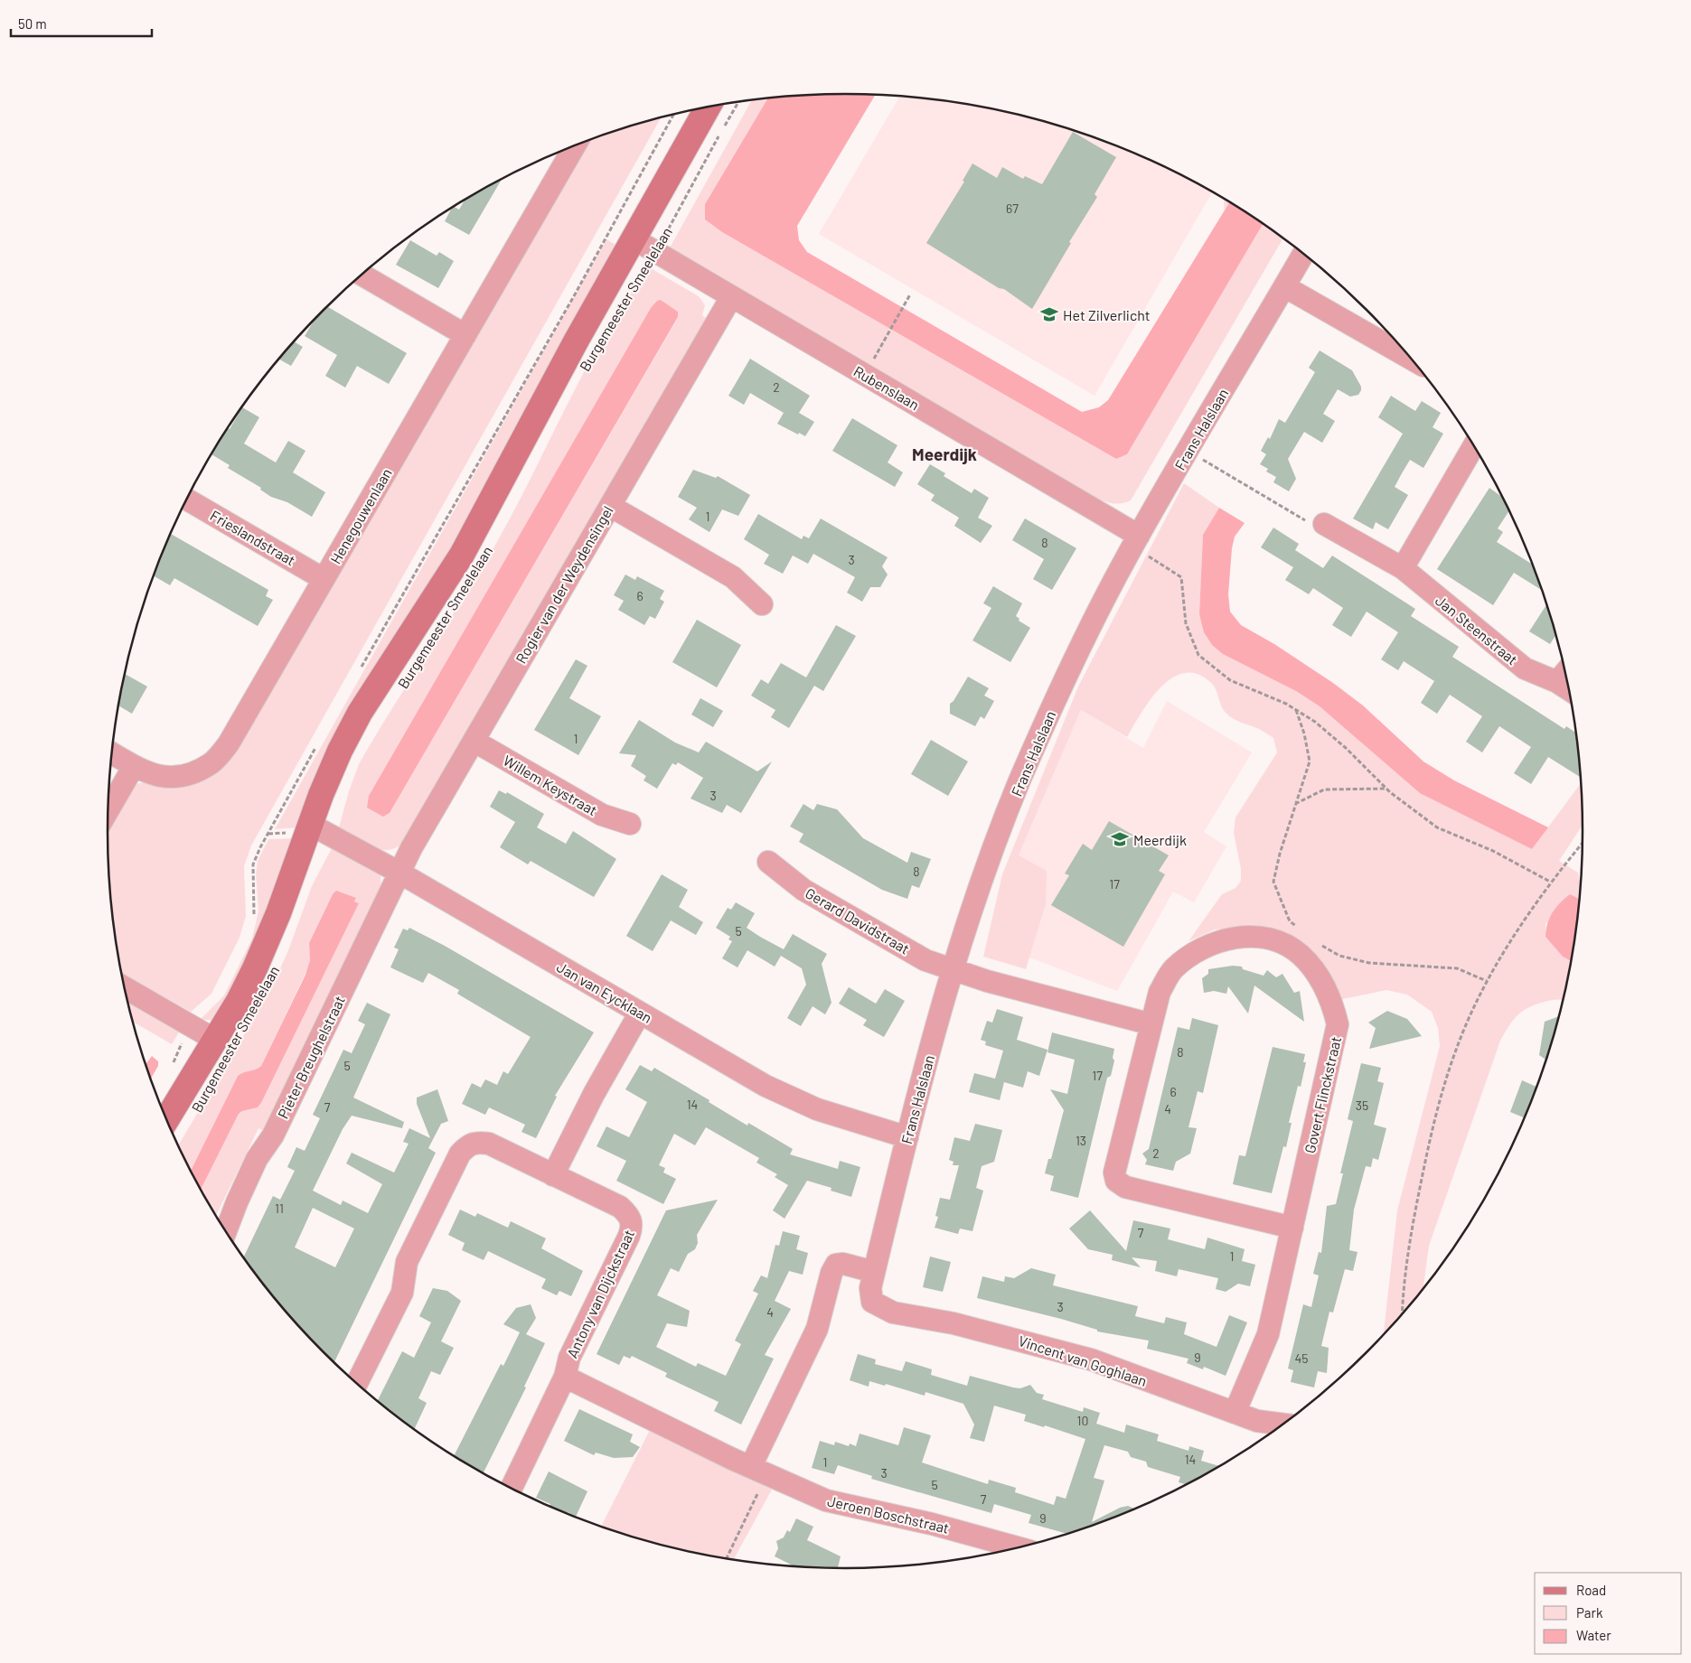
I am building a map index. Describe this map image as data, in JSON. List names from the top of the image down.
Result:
{
  "streets": {
    "street": [
      "Burgemeester Smeelelaan",
      "Rubenslaan",
      "Frans Halslaan",
      "Henegouwenlaan",
      "Frieslandstraat",
      "Rogier van der Weydensingel",
      "Jan Steenstraat",
      "Willem Keystraat",
      "Gerard Davidstraat",
      "Jan van Eycklaan",
      "Pieter Breughelstraat",
      "Govert Flinckstraat",
      "Antony van Dijckstraat",
      "Vincent van Goghlaan",
      "Jeroen Boschstraat"
    ]
  },
  "crossings": [
    ["Burgemeester Smeelelaan", "Rubenslaan"],
    ["Burgemeester Smeelelaan", "Jan van Eycklaan"],
    ["Rubenslaan", "Frans Halslaan"],
    ["Rubenslaan", "Rogier van der Weydensingel"],
    ["Frans Halslaan", "Gerard Davidstraat"],
    ["Frans Halslaan", "Jan van Eycklaan"],
    ["Frans Halslaan", "Vincent van Goghlaan"],
    ["Henegouwenlaan", "Frieslandstraat"],
    ["Rogier van der Weydensingel", "Willem Keystraat"],
    ["Rogier van der Weydensingel", "Jan van Eycklaan"],
    ["Rogier van der Weydensingel", "Pieter Breughelstraat"],
    ["Jan van Eycklaan", "Pieter Breughelstraat"],
    ["Govert Flinckstraat", "Vincent van Goghlaan"],
    ["Antony van Dijckstraat", "Jeroen Boschstraat"]
  ],
  "districts": ["Meerdijk"],
  "places": {
    "school or university": ["Het Zilverlicht", "Meerdijk"]
  },
  "house_numbers": [
    "67",
    "2",
    "1",
    "8",
    "3",
    "6",
    "1",
    "3",
    "8",
    "17",
    "5",
    "8",
    "5",
    "17",
    "6",
    "14",
    "35",
    "7",
    "4",
    "13",
    "2",
    "11",
    "7",
    "1",
    "3",
    "4",
    "9",
    "45",
    "10",
    "14",
    "1",
    "3",
    "5",
    "7",
    "9"
  ],
  "legend": ["Road", "Park", "Water"],
  "scale_bar": "50 m"
}
